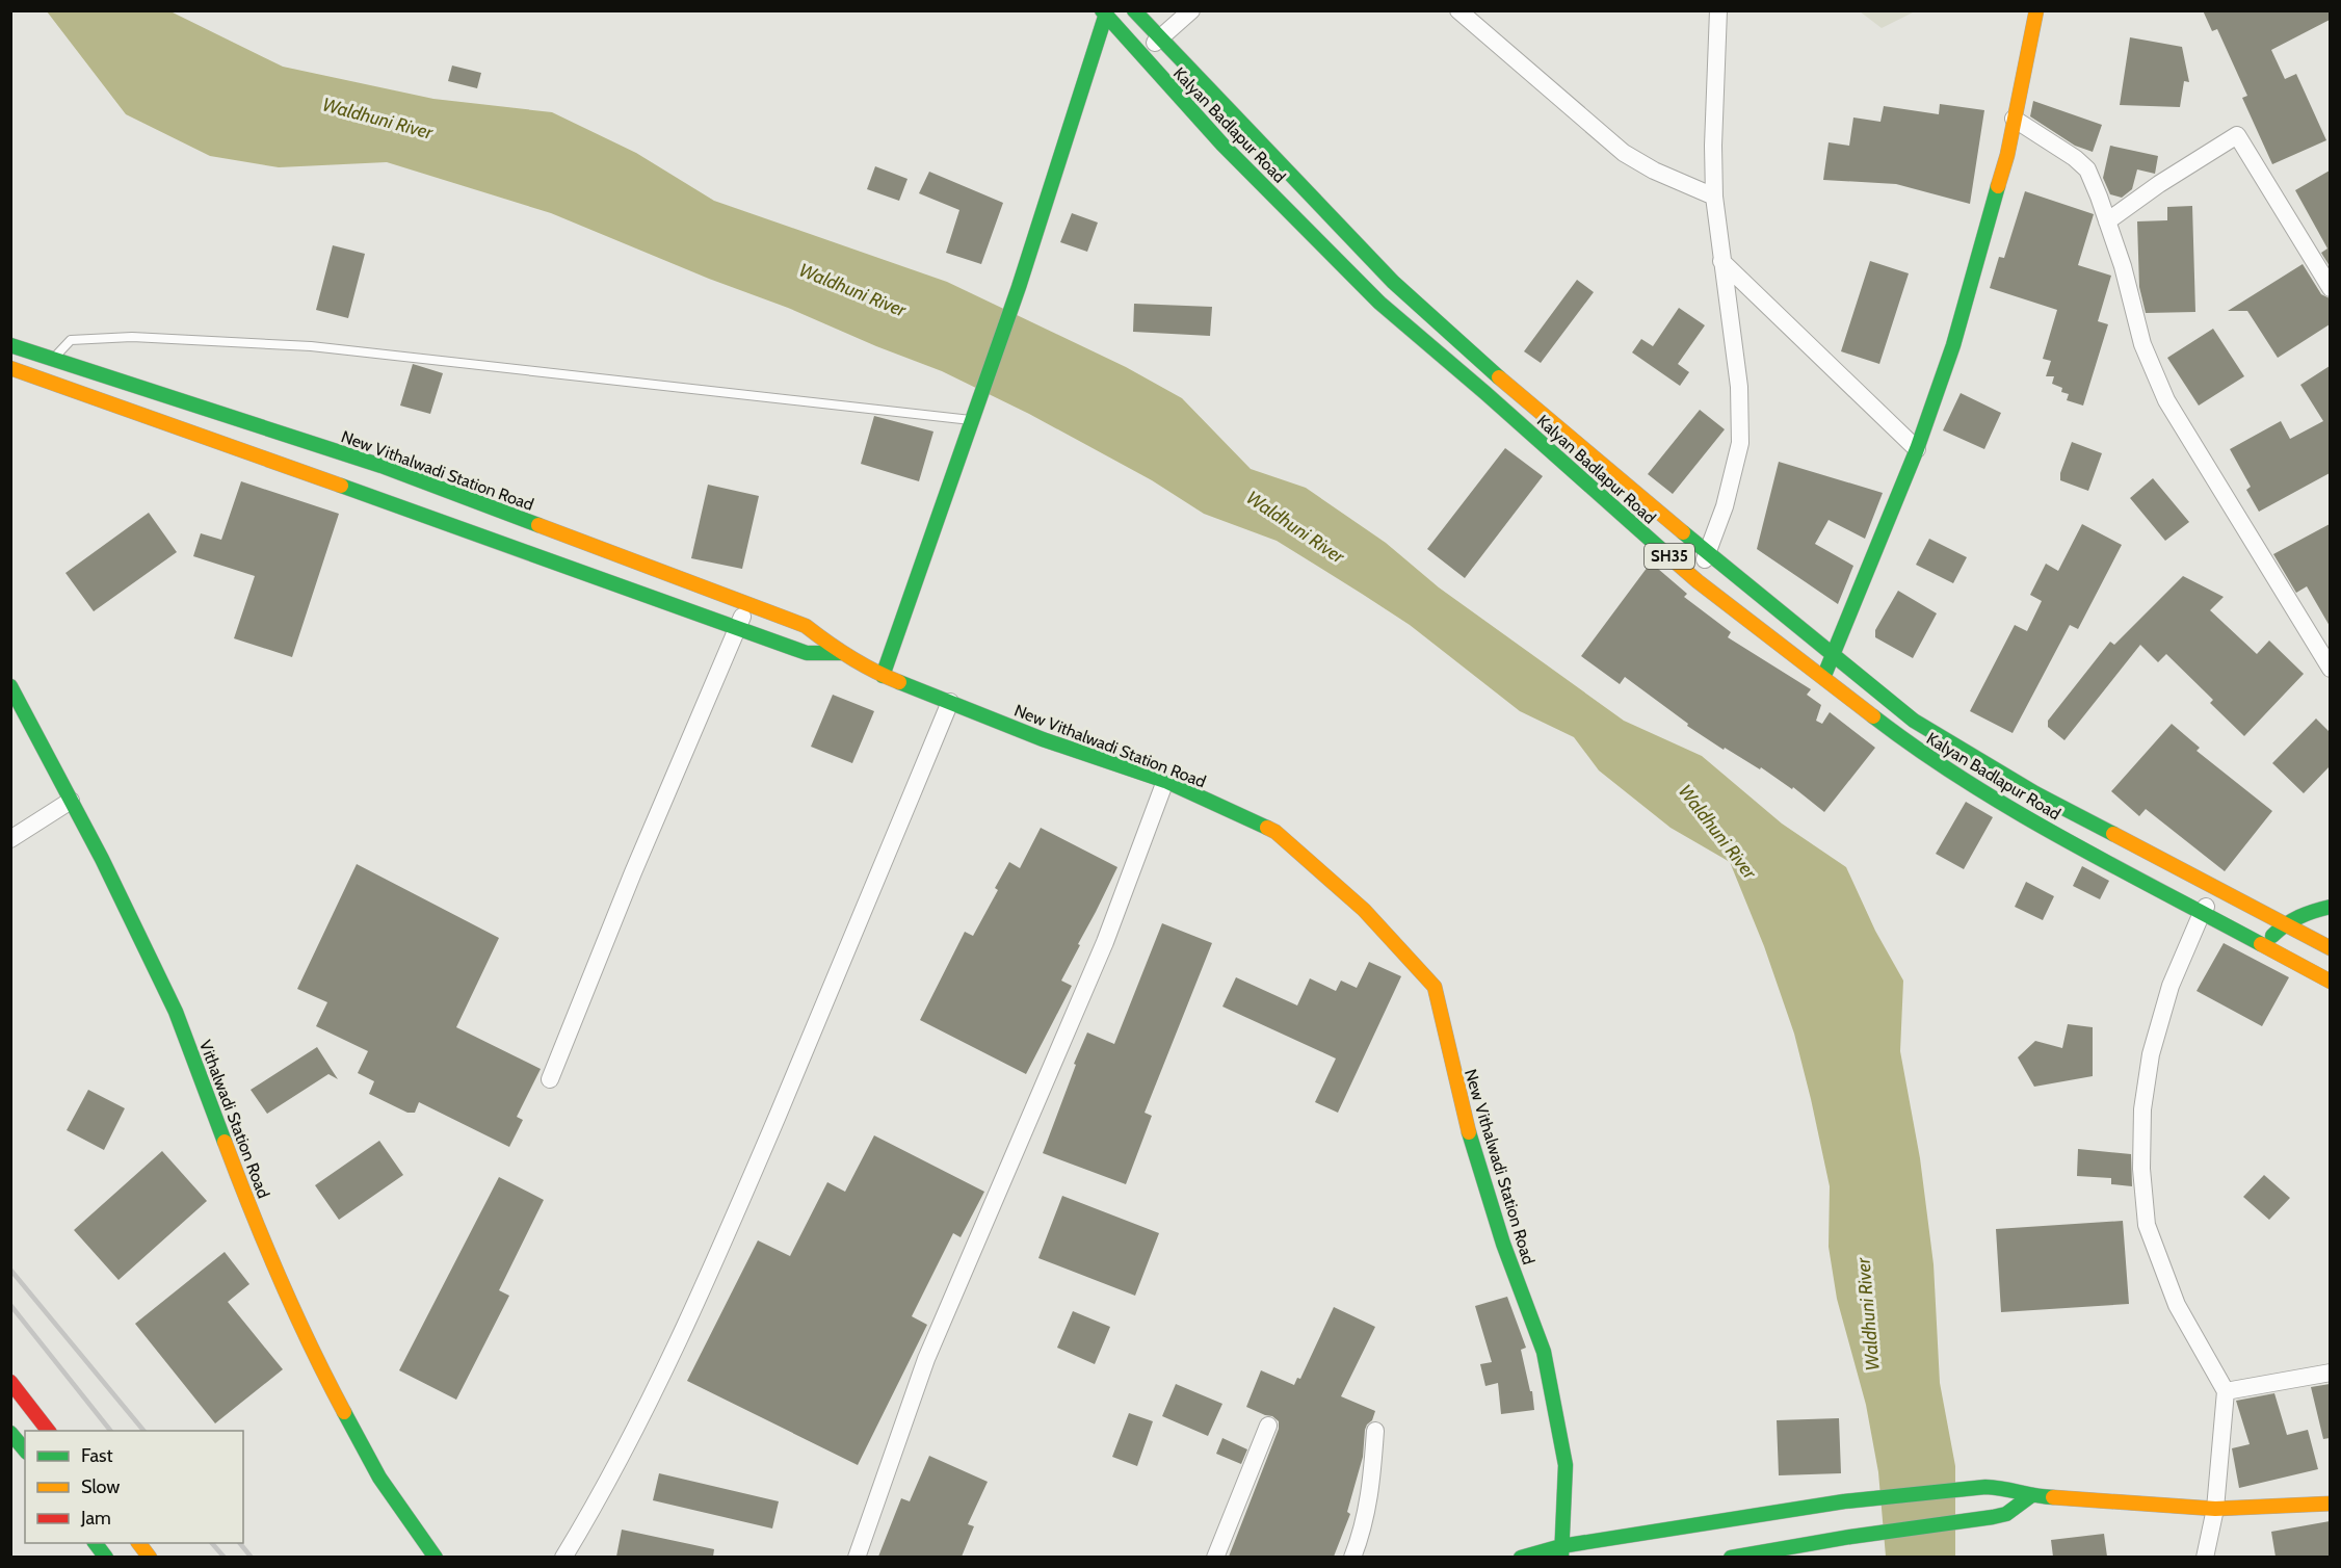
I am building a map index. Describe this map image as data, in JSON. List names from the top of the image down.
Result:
{
  "streets": {
    "street": [
      "Kalyan Badlapur Road",
      "New Vithalwadi Station Road",
      "SH35",
      "Vithalwadi Station Road"
    ]
  },
  "water": ["Waldhuni River"],
  "legend": ["Fast", "Slow", "Jam"]
}
